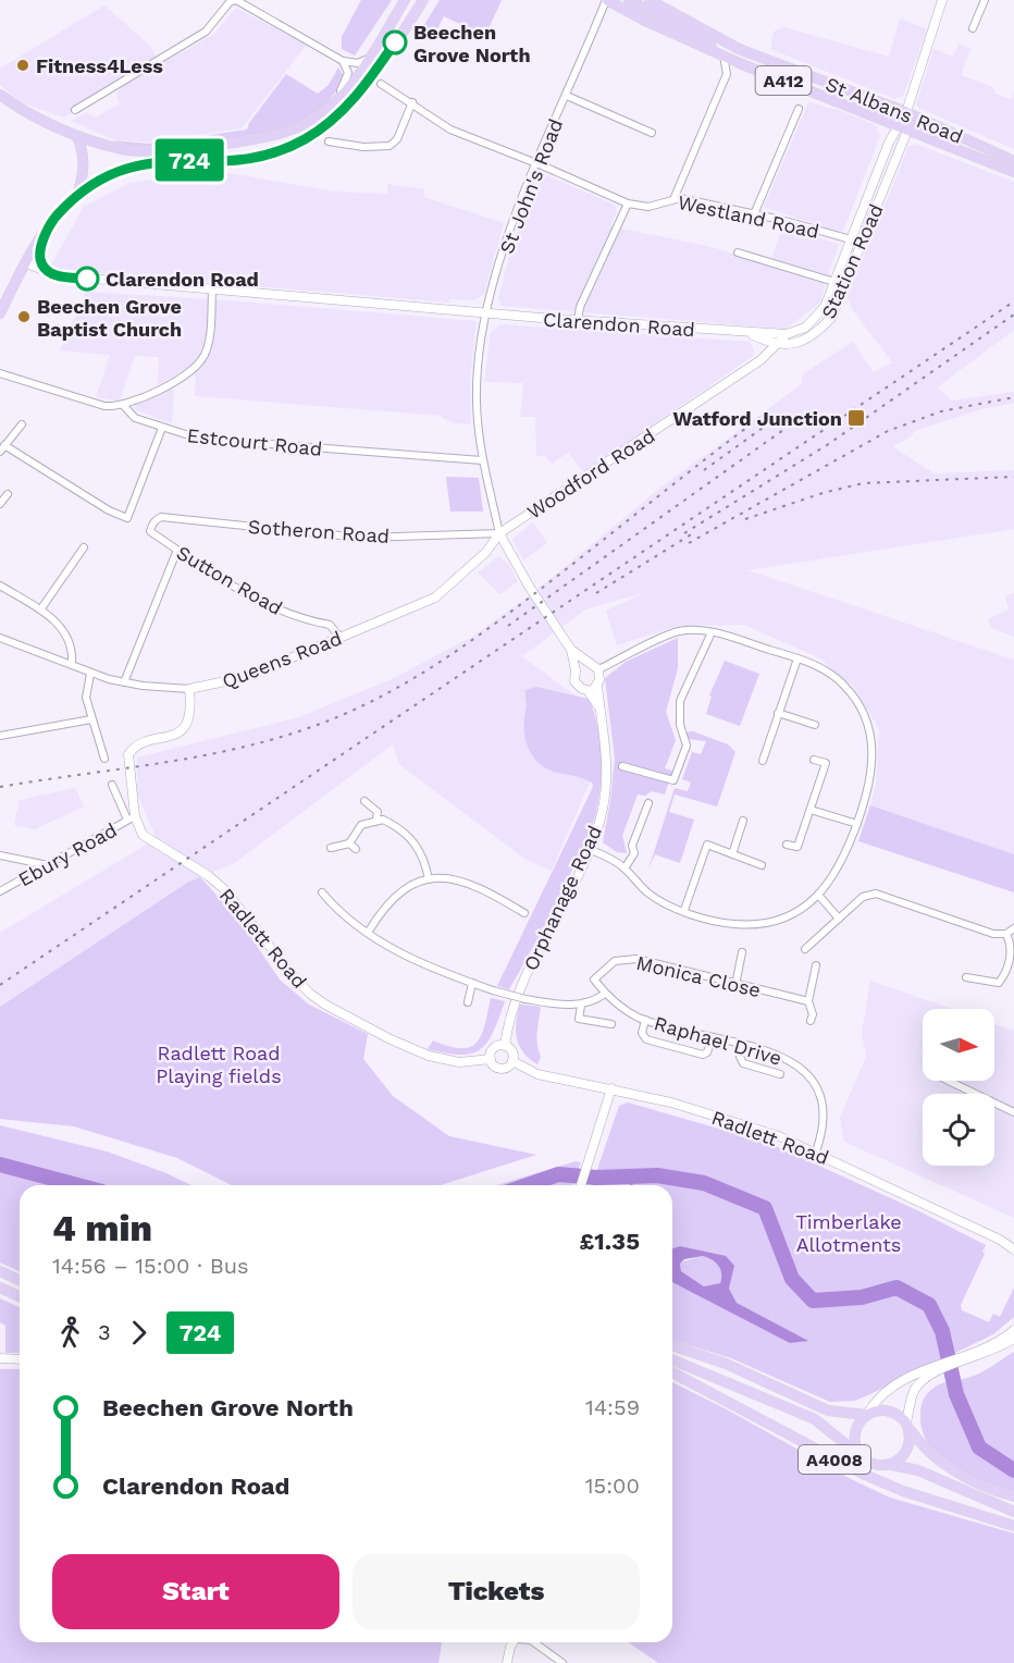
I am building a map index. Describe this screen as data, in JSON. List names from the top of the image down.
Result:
{
  "streets": {
    "main road": ["A412", "St Albans Road", "A4008"],
    "street": [
      "St John's Road",
      "Westland Road",
      "Station Road",
      "Clarendon Road",
      "Estcourt Road",
      "Woodford Road",
      "Sotheron Road",
      "Sutton Road",
      "Queens Road",
      "Ebury Road",
      "Orphanage Road",
      "Radlett Road",
      "Monica Close",
      "Raphael Drive"
    ]
  },
  "crossings": [
    ["A412", "St Albans Road"],
    ["A412", "St John's Road"],
    ["St Albans Road", "Station Road"],
    ["St John's Road", "Westland Road"],
    ["St John's Road", "Clarendon Road"],
    ["St John's Road", "Estcourt Road"],
    ["St John's Road", "Woodford Road"],
    ["St John's Road", "Sotheron Road"],
    ["St John's Road", "Queens Road"],
    ["St John's Road", "Orphanage Road"],
    ["Westland Road", "Station Road"],
    ["Station Road", "Clarendon Road"],
    ["Station Road", "Woodford Road"],
    ["Woodford Road", "Sotheron Road"],
    ["Woodford Road", "Queens Road"],
    ["Woodford Road", "Orphanage Road"],
    ["Sotheron Road", "Sutton Road"],
    ["Sotheron Road", "Queens Road"],
    ["Sotheron Road", "Orphanage Road"],
    ["Sutton Road", "Queens Road"],
    ["Queens Road", "Orphanage Road"],
    ["Queens Road", "Radlett Road"],
    ["Ebury Road", "Radlett Road"],
    ["Orphanage Road", "Radlett Road"],
    ["Radlett Road", "Raphael Drive"],
    ["Monica Close", "Raphael Drive"]
  ],
  "parks": ["Radlett Road Playing fields", "Timberlake Allotments"],
  "places": {
    "other": [
      "Beechen Grove North",
      "Fitness4Less",
      "Clarendon Road",
      "Beechen Grove Baptist Church"
    ],
    "transit": ["Watford Junction"]
  },
  "lines": ["bus line 724"],
  "north": "right",
  "page": {
    "on_map": "724",
    "heading": ["4 min", "14:56 – 15:00 · Bus", "£1.35"],
    "legs": ["3", "724"],
    "list": [
      {
        "name": "Beechen Grove North",
        "value": "14:59"
      },
      {
        "name": "Clarendon Road",
        "value": "15:00"
      }
    ],
    "buttons": ["Start", "Tickets"]
  }
}
